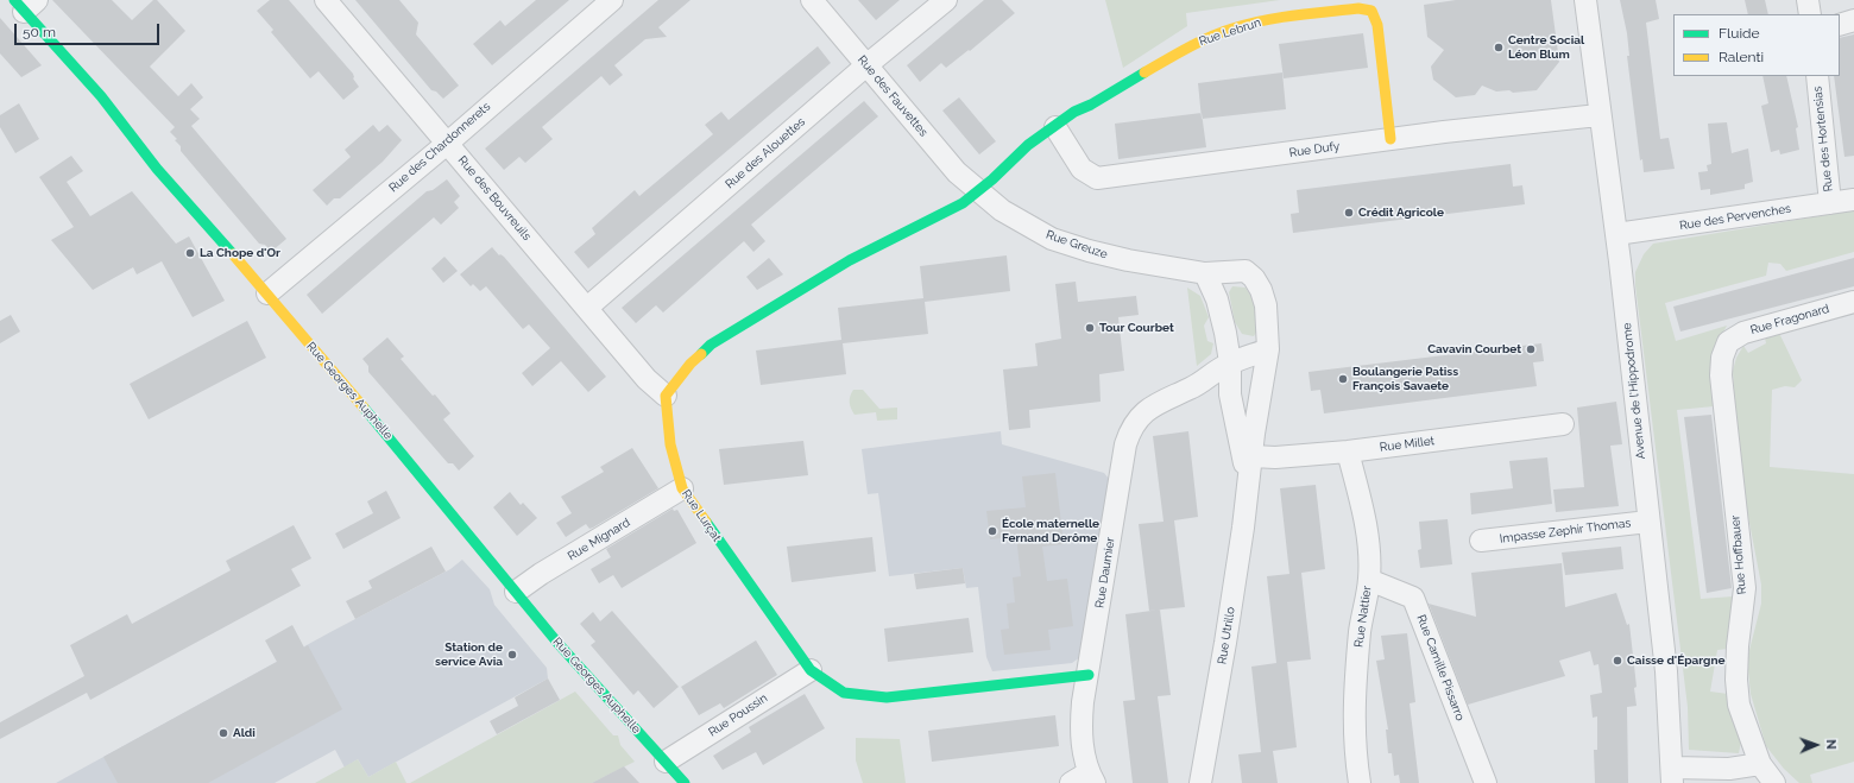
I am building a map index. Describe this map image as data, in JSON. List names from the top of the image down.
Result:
{
  "streets": {
    "street": [
      "Rue Lebrun",
      "Rue des Fauvettes",
      "Rue des Hortensias",
      "Rue des Chardonnerets",
      "Rue Dufy",
      "Rue des Alouettes",
      "Rue des Bouvreuils",
      "Rue des Pervenches",
      "Rue Greuze",
      "Rue Fragonard",
      "Rue Georges Auphelle",
      "Avenue de l'Hippodrome",
      "Rue Millet",
      "Rue Lurçat",
      "Impasse Zephir Thomas",
      "Rue Mignard",
      "Rue Hoffbauer",
      "Rue Daumier",
      "Rue Nattier",
      "Rue Utrillo",
      "Rue Camille Pissarro",
      "Rue Poussin"
    ]
  },
  "crossings": [
    ["Rue Lebrun", "Rue des Fauvettes"],
    ["Rue Lebrun", "Rue Dufy"],
    ["Rue Lebrun", "Rue Greuze"],
    ["Rue des Fauvettes", "Rue des Alouettes"],
    ["Rue des Fauvettes", "Rue Greuze"],
    ["Rue des Hortensias", "Rue des Pervenches"],
    ["Rue des Chardonnerets", "Rue des Bouvreuils"],
    ["Rue des Chardonnerets", "Rue Georges Auphelle"],
    ["Rue Dufy", "Avenue de l'Hippodrome"],
    ["Rue des Alouettes", "Rue des Bouvreuils"],
    ["Rue des Bouvreuils", "Rue Lurçat"],
    ["Rue des Pervenches", "Avenue de l'Hippodrome"],
    ["Rue Greuze", "Rue Utrillo"],
    ["Rue Fragonard", "Rue Hoffbauer"],
    ["Rue Georges Auphelle", "Rue Mignard"],
    ["Rue Georges Auphelle", "Rue Poussin"],
    ["Avenue de l'Hippodrome", "Impasse Zephir Thomas"],
    ["Rue Millet", "Rue Nattier"],
    ["Rue Millet", "Rue Utrillo"],
    ["Rue Lurçat", "Rue Mignard"],
    ["Rue Lurçat", "Rue Daumier"],
    ["Rue Lurçat", "Rue Poussin"],
    ["Rue Daumier", "Rue Utrillo"],
    ["Rue Nattier", "Rue Camille Pissarro"]
  ],
  "places": [
    "Centre Social Léon Blum",
    "Crédit Agricole",
    "La Chope d'Or",
    "Tour Courbet",
    "Cavavin Courbet",
    "Boulangerie Patiss François Savaete",
    "École maternelle Fernand Derôme",
    "Station de service Avia",
    "Caisse d'Épargne",
    "Aldi"
  ],
  "legend": ["Fluide", "Ralenti"],
  "scale_bar": "50 m",
  "north": "right"
}
